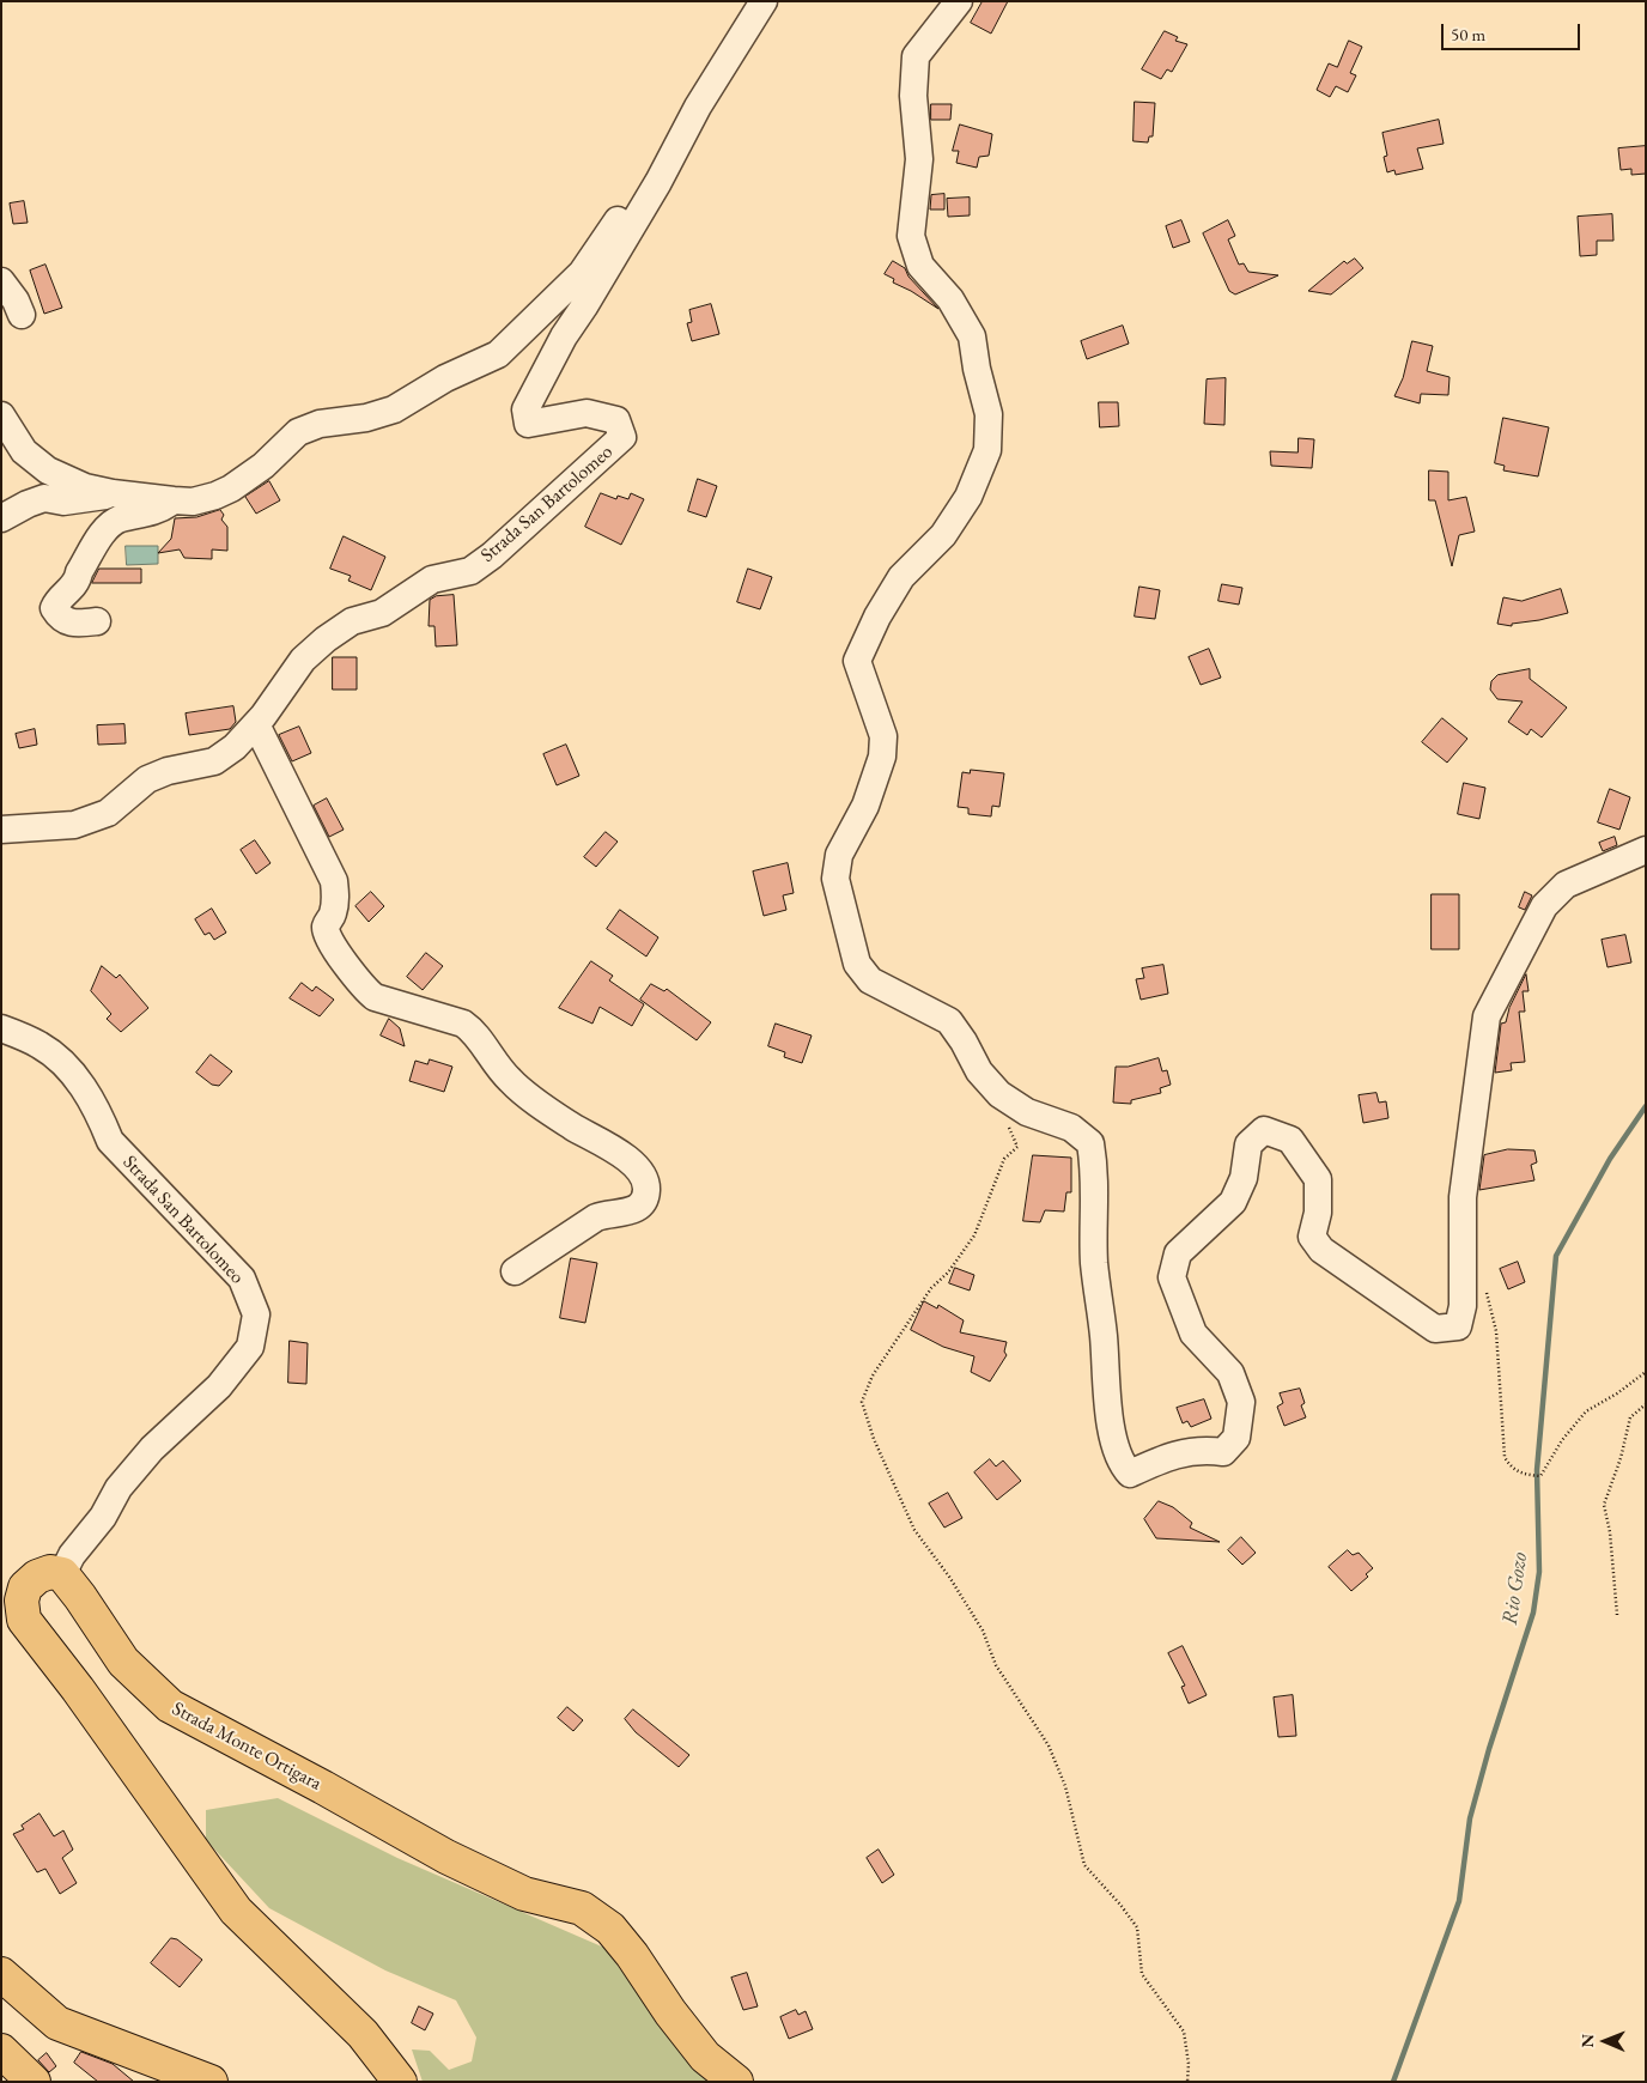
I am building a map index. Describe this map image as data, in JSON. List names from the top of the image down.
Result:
{
  "streets": {
    "main road": ["Strada Monte Ortigara"],
    "street": ["Strada San Bartolomeo"]
  },
  "crossings": [
    ["Strada San Bartolomeo", "Strada Monte Ortigara"]
  ],
  "water": ["Rio Gozo"],
  "scale_bar": "50 m",
  "north": "left"
}
